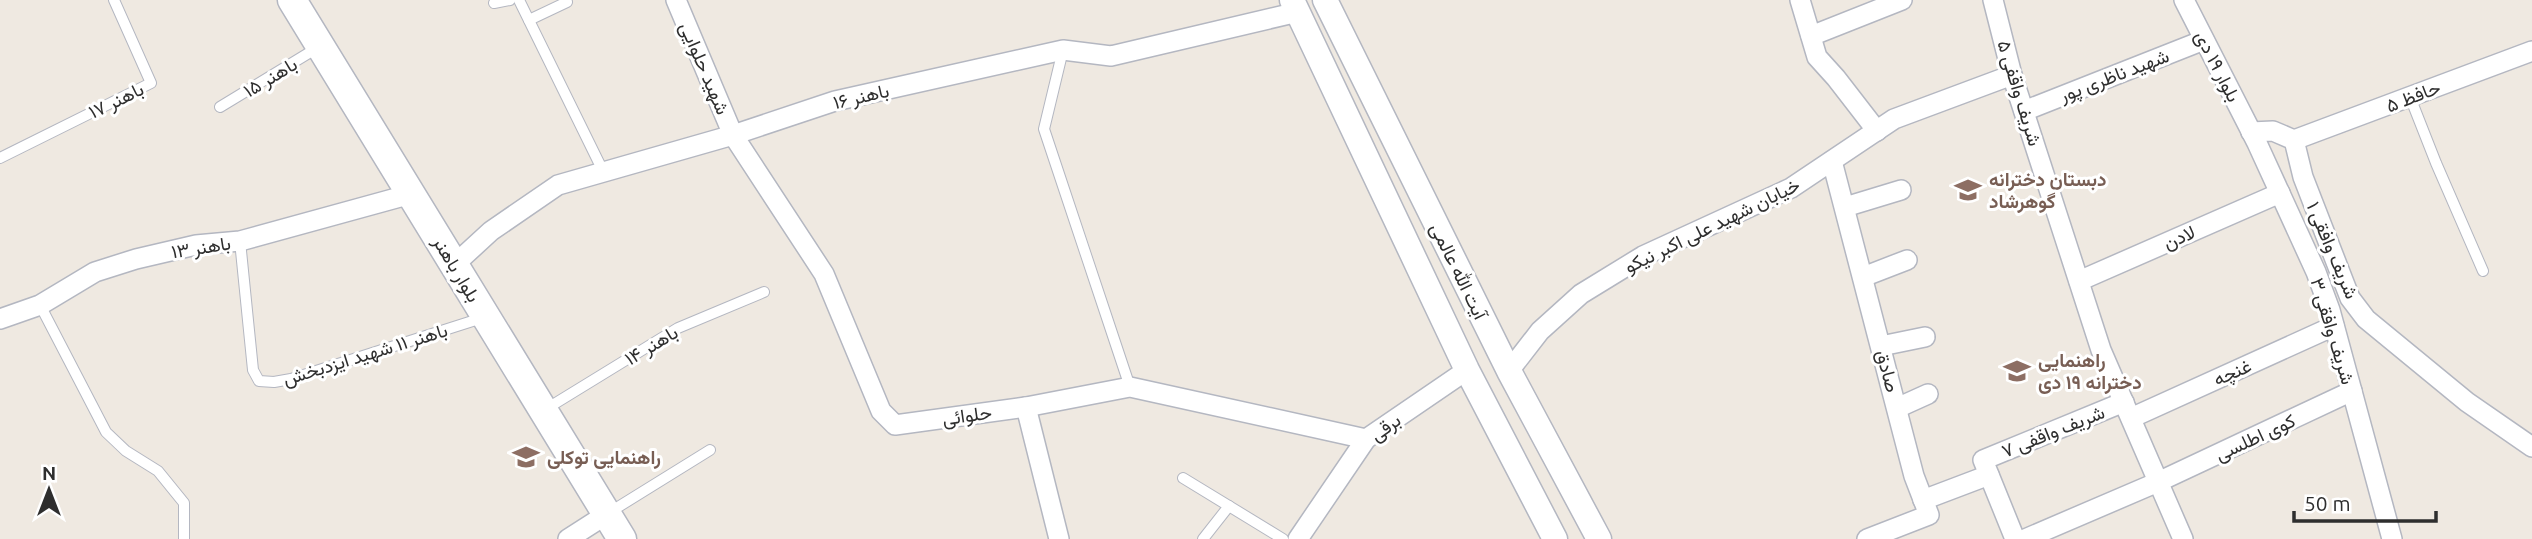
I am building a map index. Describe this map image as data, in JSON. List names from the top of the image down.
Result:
{
  "streets": {
    "main road": ["بلوار باهنر"],
    "street": [
      "بلوار ۱۹ دی",
      "شهید حلوایی",
      "شهید ناظری پور",
      "شریف واقفی ۵",
      "باهنر ۱۶",
      "حافظ ۵",
      "خیابان شهید علی اکبر نیکو",
      "لادن",
      "باهنر ۱۳",
      "شریف وافقی ۱",
      "آیت الله عالمی",
      "شریف وافقی ۳",
      "صادق",
      "غنچه",
      "حلوائی",
      "برقی",
      "شریف واقفی ۷",
      "کوی اطلسی"
    ],
    "lane": [
      "باهنر ۱۵",
      "باهنر ۱۷",
      "باهنر ۱۴",
      "باهنر ۱۱ شهید ایزدبخش"
    ]
  },
  "crossings": [
    ["بلوار ۱۹ دی", "شهید ناظری پور"],
    ["بلوار ۱۹ دی", "شریف وافقی ۳"],
    ["شهید حلوایی", "باهنر ۱۶"],
    ["شهید حلوایی", "حلوائی"],
    ["شهید ناظری پور", "شریف واقفی ۵"],
    ["باهنر ۱۵", "بلوار باهنر"],
    ["شریف واقفی ۵", "خیابان شهید علی اکبر نیکو"],
    ["شریف واقفی ۵", "لادن"],
    ["شریف واقفی ۵", "غنچه"],
    ["شریف واقفی ۵", "شریف واقفی ۷"],
    ["شریف واقفی ۵", "کوی اطلسی"],
    ["باهنر ۱۶", "بلوار باهنر"],
    ["باهنر ۱۶", "آیت الله عالمی"],
    ["باهنر ۱۶", "حلوائی"],
    ["حافظ ۵", "شریف وافقی ۱"],
    ["خیابان شهید علی اکبر نیکو", "آیت الله عالمی"],
    ["خیابان شهید علی اکبر نیکو", "صادق"],
    ["لادن", "شریف وافقی ۳"],
    ["باهنر ۱۳", "بلوار باهنر"],
    ["باهنر ۱۳", "باهنر ۱۱ شهید ایزدبخش"],
    ["بلوار باهنر", "باهنر ۱۴"],
    ["بلوار باهنر", "باهنر ۱۱ شهید ایزدبخش"],
    ["آیت الله عالمی", "برقی"],
    ["شریف وافقی ۳", "غنچه"],
    ["شریف وافقی ۳", "کوی اطلسی"],
    ["غنچه", "شریف واقفی ۷"],
    ["حلوائی", "برقی"]
  ],
  "places": {
    "school or university": ["دبستان دخترانه گوهرشاد", "راهنمایی دخترانه ۱۹ دی", "راهنمایی توکلی"]
  },
  "scale_bar": "50 m",
  "north": "top"
}
